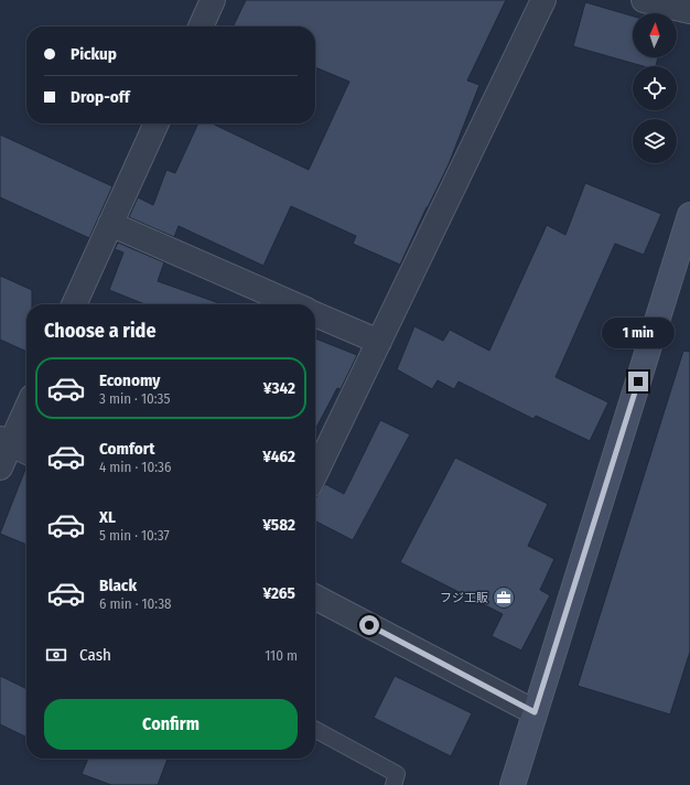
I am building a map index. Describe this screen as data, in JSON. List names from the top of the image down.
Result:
{
  "places": {
    "office": ["フジ工販"]
  },
  "north": "top",
  "page": {
    "banner": ["Pickup", "Drop-off"],
    "heading": "Choose a ride",
    "bubble": "1 min",
    "list": [
      {
        "name": "Economy",
        "note": "3 min · 10:35",
        "value": "¥342"
      },
      {
        "name": "Comfort",
        "note": "4 min · 10:36",
        "value": "¥462"
      },
      {
        "name": "XL",
        "note": "5 min · 10:37",
        "value": "¥582"
      },
      {
        "name": "Black",
        "note": "6 min · 10:38",
        "value": "¥265"
      }
    ],
    "pay": ["Cash", "110 m"],
    "buttons": "Confirm"
  }
}
